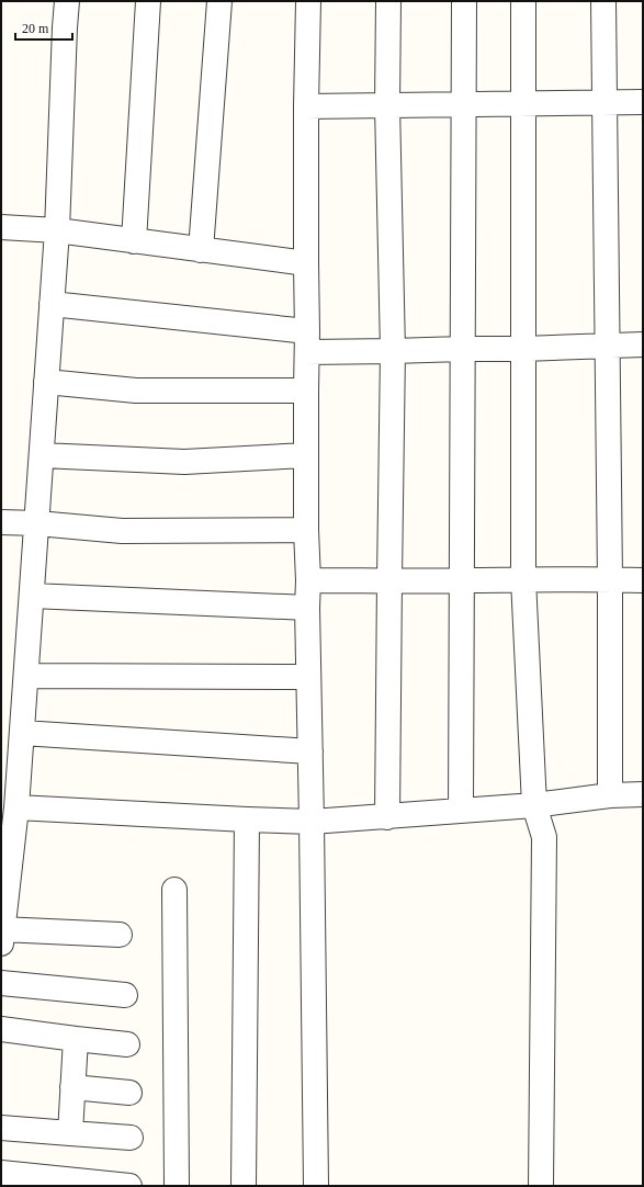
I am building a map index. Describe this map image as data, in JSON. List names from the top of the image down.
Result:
{
  "scale_bar": "20 m"
}
